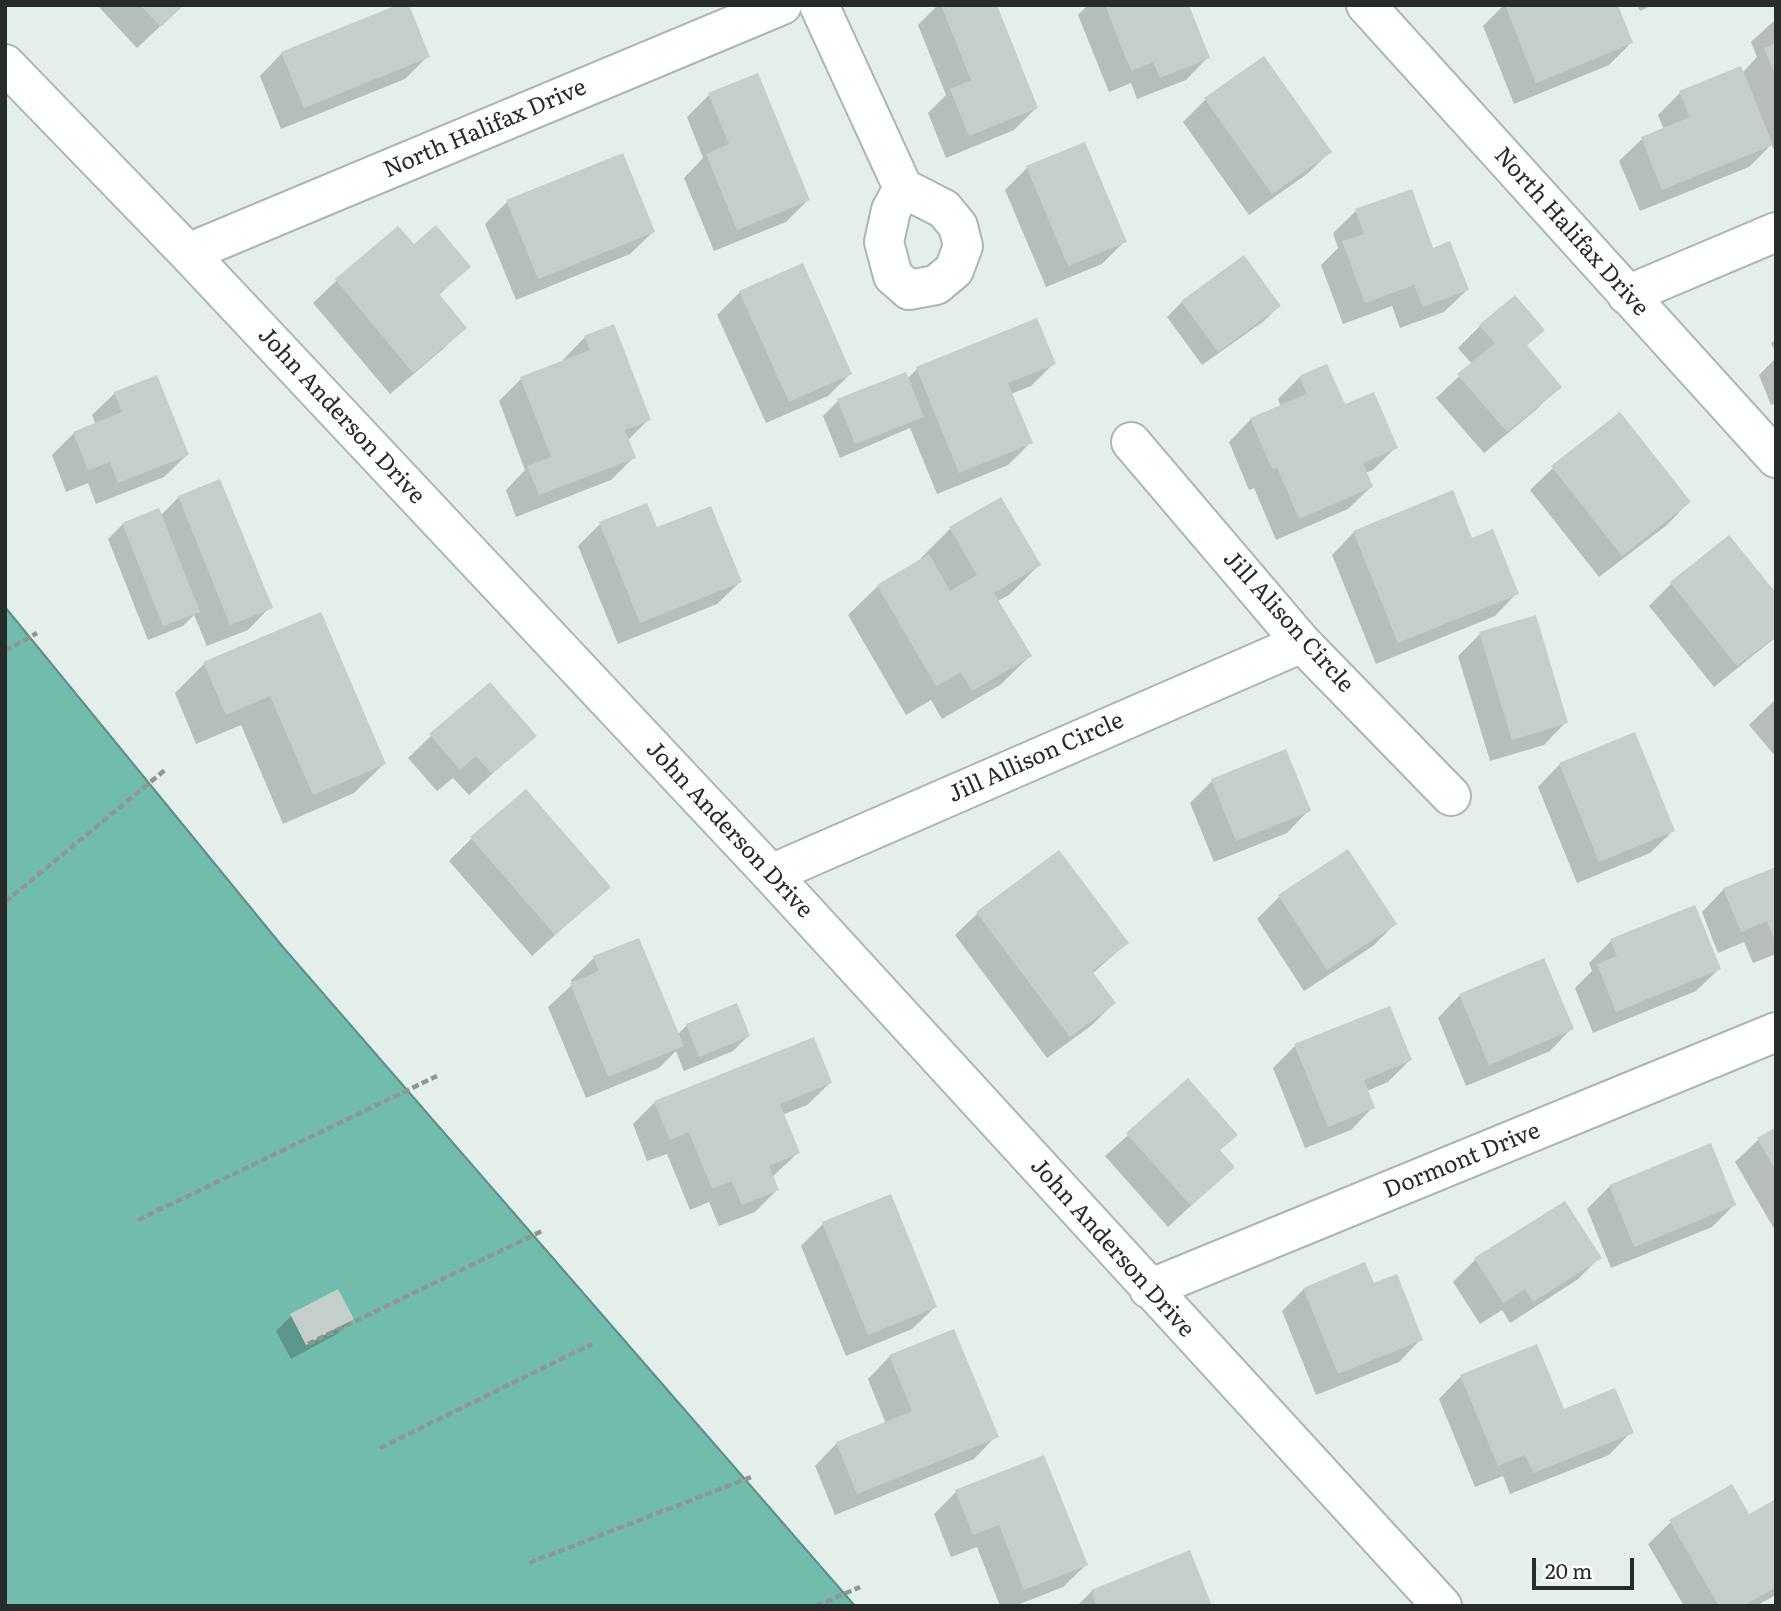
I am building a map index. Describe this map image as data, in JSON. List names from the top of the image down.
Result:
{
  "streets": {
    "street": [
      "North Halifax Drive",
      "John Anderson Drive",
      "Jill Alison Circle",
      "Jill Allison Circle",
      "Dormont Drive"
    ]
  },
  "crossings": [
    ["North Halifax Drive", "John Anderson Drive"],
    ["John Anderson Drive", "Jill Allison Circle"],
    ["John Anderson Drive", "Dormont Drive"],
    ["Jill Alison Circle", "Jill Allison Circle"]
  ],
  "scale_bar": "20 m"
}
